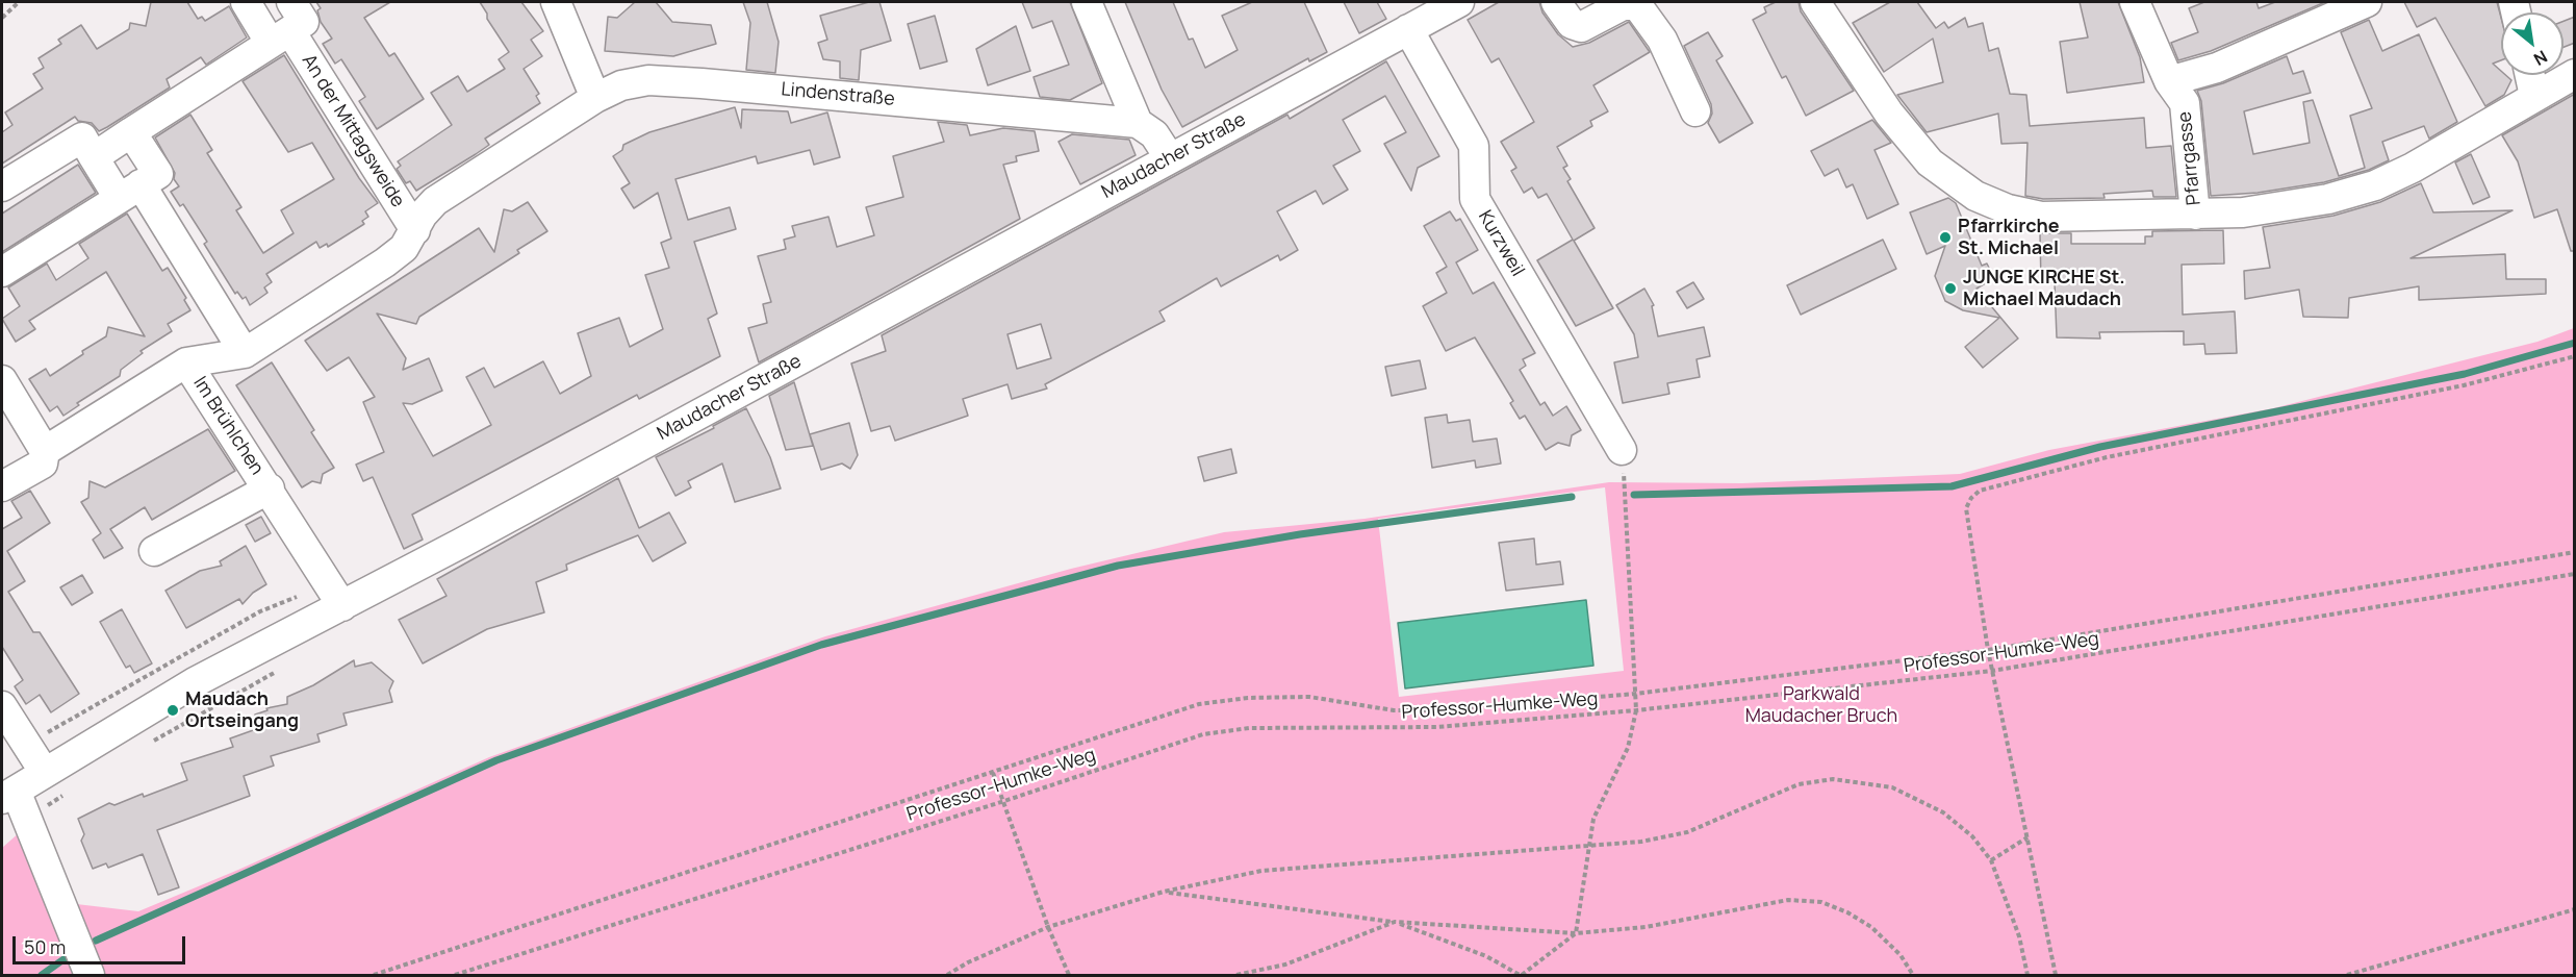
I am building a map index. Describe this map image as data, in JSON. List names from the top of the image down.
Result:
{
  "streets": {
    "street": [
      "Lindenstraße",
      "An der Mittagsweide",
      "Maudacher Straße",
      "Pfarrgasse",
      "Kurzweil",
      "Im Brühlchen"
    ],
    "path": ["Professor-Humke-Weg"]
  },
  "crossings": [
    ["Lindenstraße", "An der Mittagsweide"],
    ["An der Mittagsweide", "Im Brühlchen"],
    ["Maudacher Straße", "Kurzweil"],
    ["Maudacher Straße", "Im Brühlchen"]
  ],
  "parks": ["Parkwald Maudacher Bruch"],
  "places": ["Pfarrkirche St. Michael", "JUNGE KIRCHE St. Michael Maudach", "Maudach Ortseingang"],
  "scale_bar": "50 m",
  "north": "bottom right"
}
